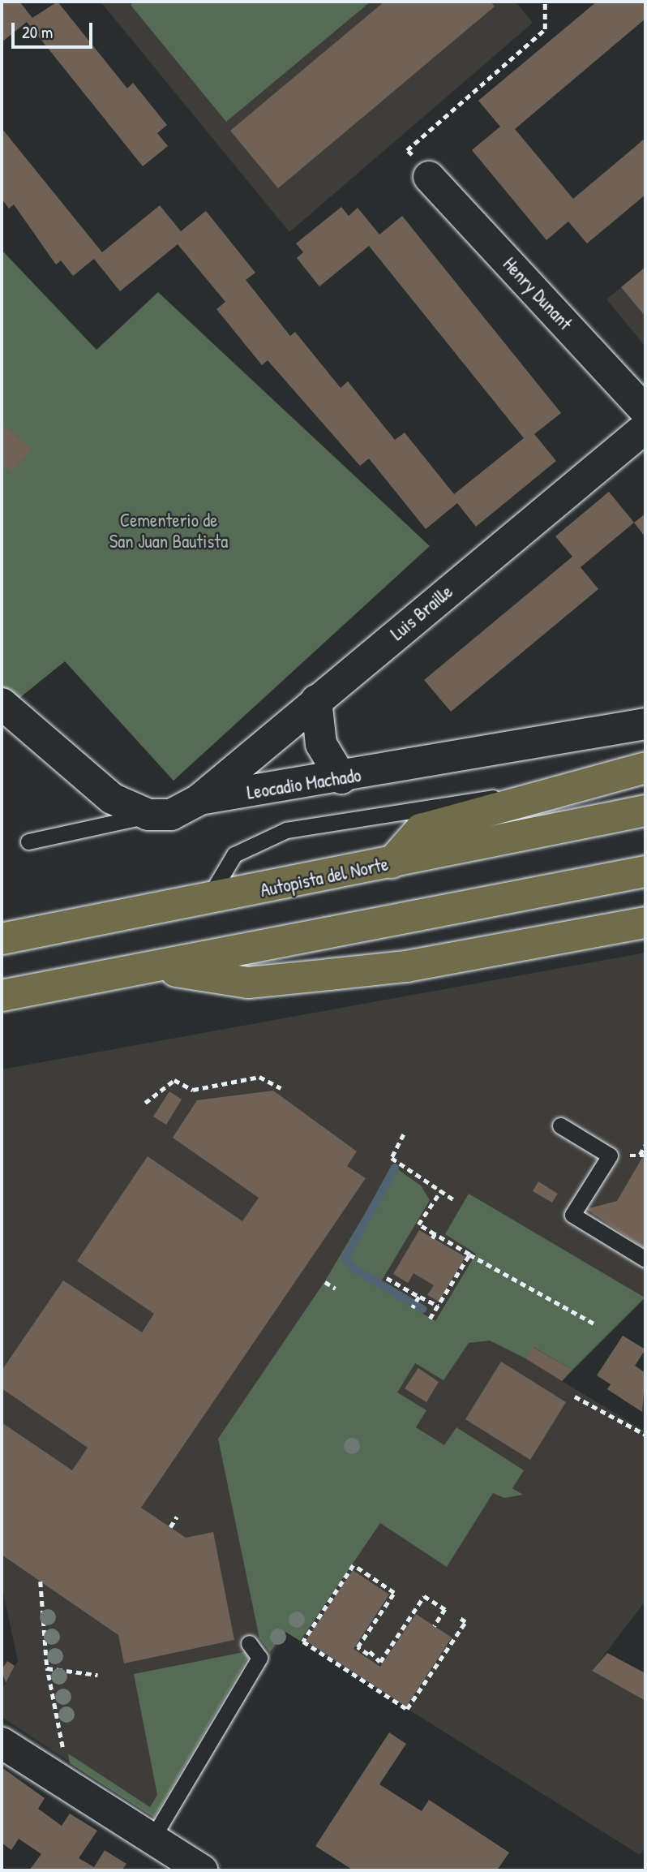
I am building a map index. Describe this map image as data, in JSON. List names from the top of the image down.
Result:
{
  "streets": {
    "highway": ["Autopista del Norte"],
    "street": ["Henry Dunant", "Luis Braille", "Leocadio Machado"]
  },
  "crossings": [
    ["Luis Braille", "Leocadio Machado"]
  ],
  "parks": ["Cementerio de San Juan Bautista"],
  "scale_bar": "20 m"
}
